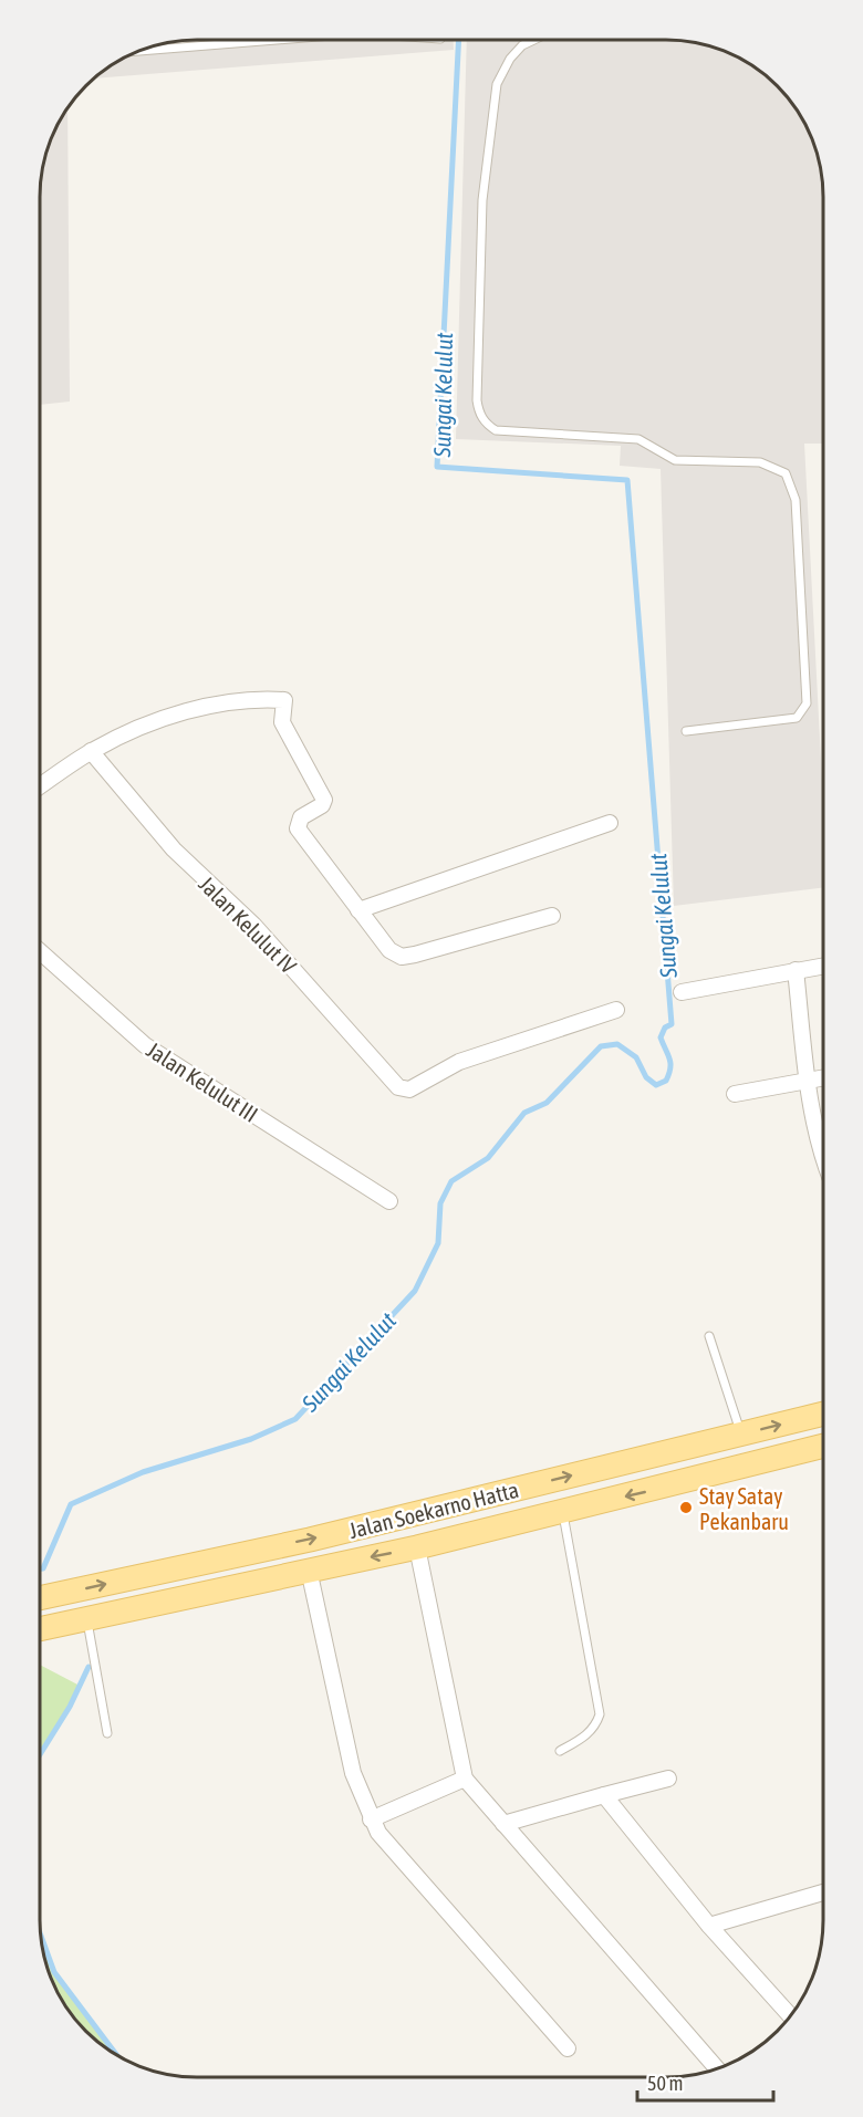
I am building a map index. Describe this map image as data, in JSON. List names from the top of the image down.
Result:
{
  "streets": {
    "main road": ["Jalan Soekarno Hatta"],
    "street": ["Jalan Kelulut IV", "Jalan Kelulut III"]
  },
  "water": ["Sungai Kelulut"],
  "places": ["Stay Satay Pekanbaru"],
  "scale_bar": "50 m"
}
